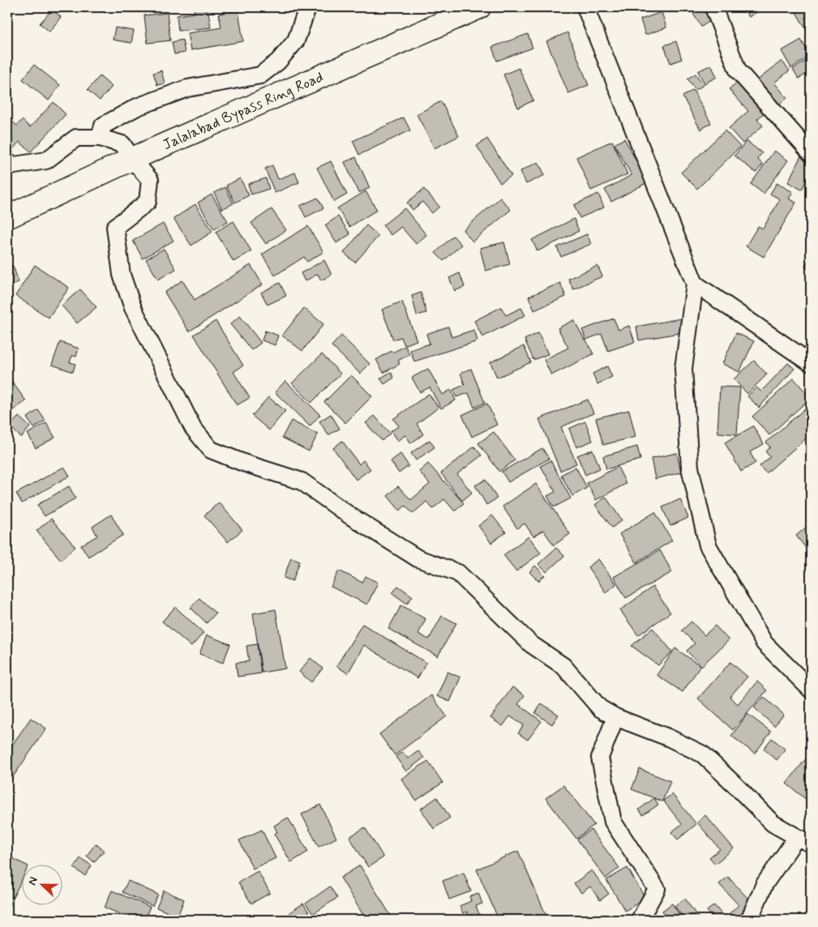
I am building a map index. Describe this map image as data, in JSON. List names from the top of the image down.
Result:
{
  "streets": {
    "highway": ["Jalalabad Bypass Ring Road"]
  },
  "north": "left"
}
